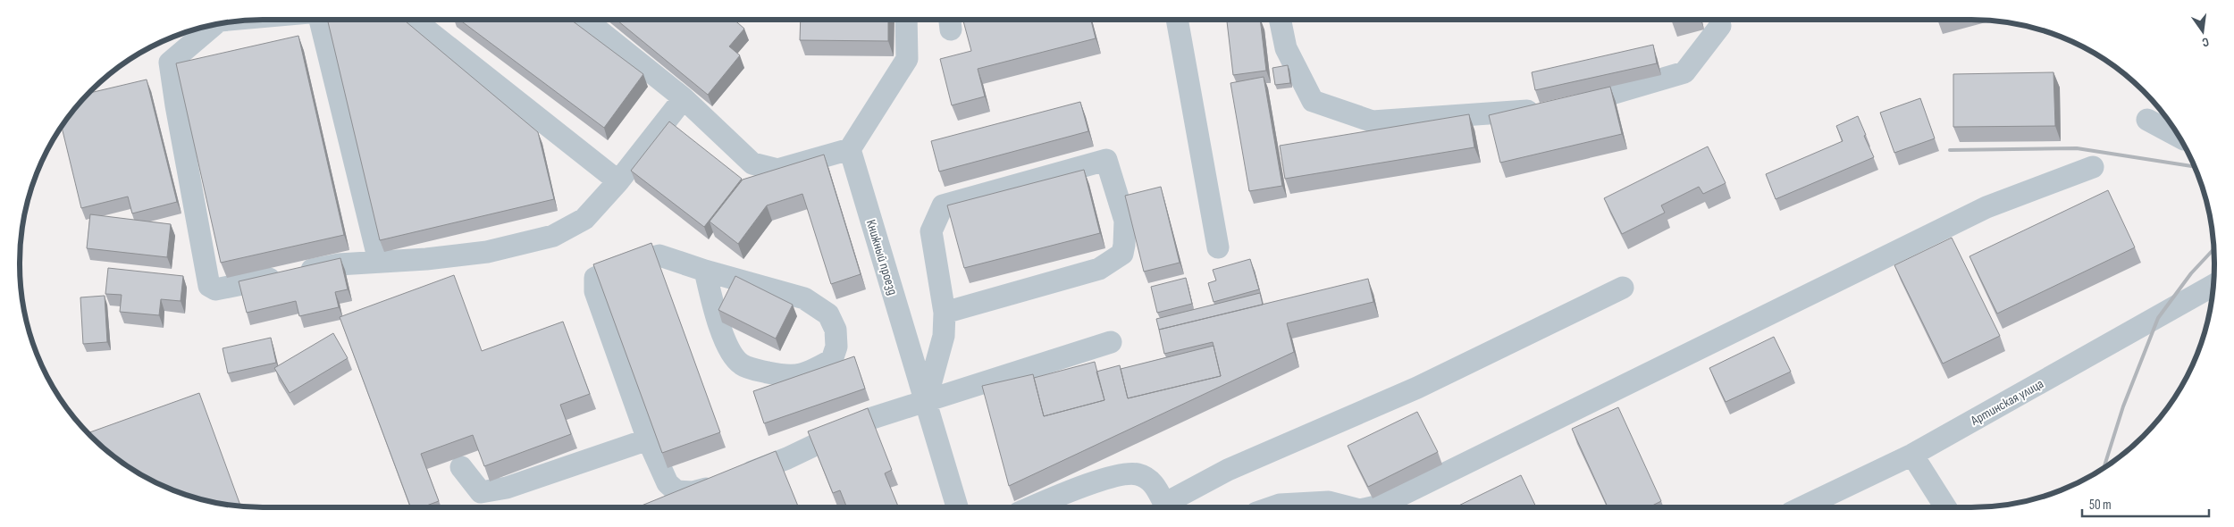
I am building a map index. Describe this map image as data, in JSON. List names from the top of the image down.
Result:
{
  "streets": {
    "street": ["Книжный проезд", "Артинская улица"]
  },
  "scale_bar": "50 m",
  "north": "bottom"
}
